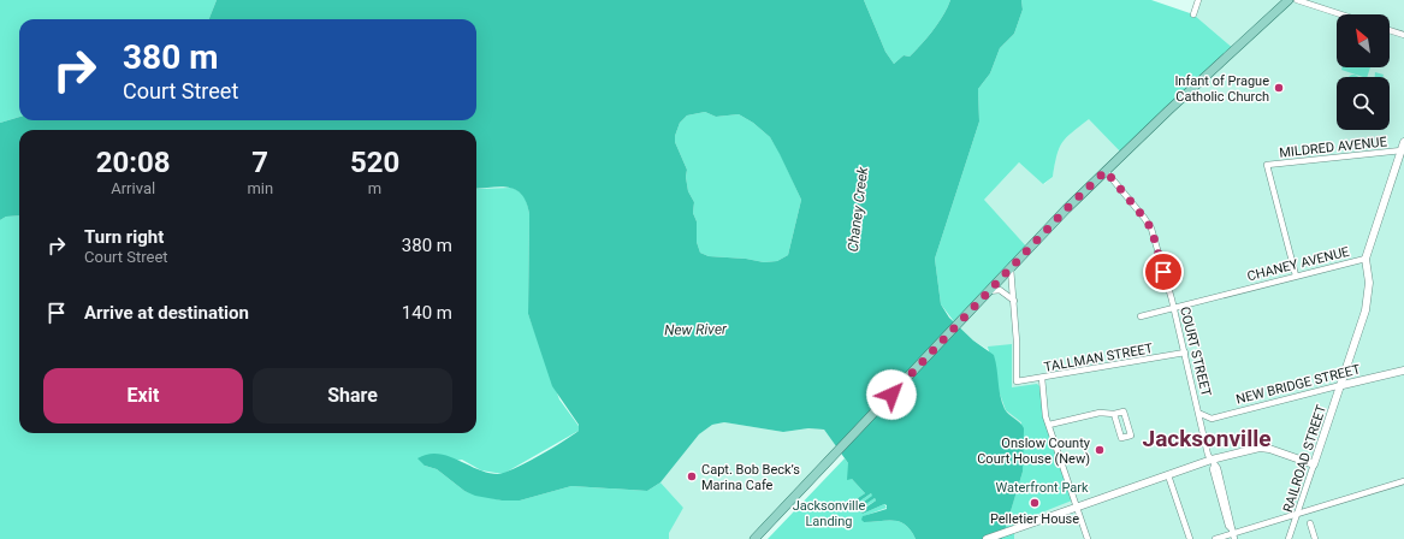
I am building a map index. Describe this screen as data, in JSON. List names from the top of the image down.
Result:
{
  "streets": {
    "main road": ["CHANEY AVENUE", "NEW BRIDGE STREET", "RAILROAD STREET"],
    "street": ["MILDRED AVENUE", "COURT STREET", "TALLMAN STREET"]
  },
  "crossings": [
    ["MILDRED AVENUE", "CHANEY AVENUE"],
    ["CHANEY AVENUE", "COURT STREET"],
    ["CHANEY AVENUE", "RAILROAD STREET"],
    ["COURT STREET", "TALLMAN STREET"],
    ["COURT STREET", "NEW BRIDGE STREET"],
    ["NEW BRIDGE STREET", "RAILROAD STREET"]
  ],
  "districts": ["Jacksonville"],
  "water": ["Chaney Creek", "New River"],
  "parks": ["Waterfront Park", "Jacksonville Landing"],
  "places": [
    "Infant of Prague Catholic Church",
    "Onslow County Court House (New)",
    "Capt. Bob Beck’s Marina Cafe",
    "Pelletier House"
  ],
  "north": "top left",
  "page": {
    "turn": ["380 m", "Court Street"],
    "eta": [
      "20:08",
      "Arrival",
      "7",
      "min",
      "520",
      "m"
    ],
    "list": [
      {
        "name": "Turn right",
        "note": "Court Street",
        "value": "380 m"
      },
      {
        "name": "Arrive at destination",
        "value": "140 m"
      }
    ],
    "buttons": ["Exit", "Share"]
  }
}
